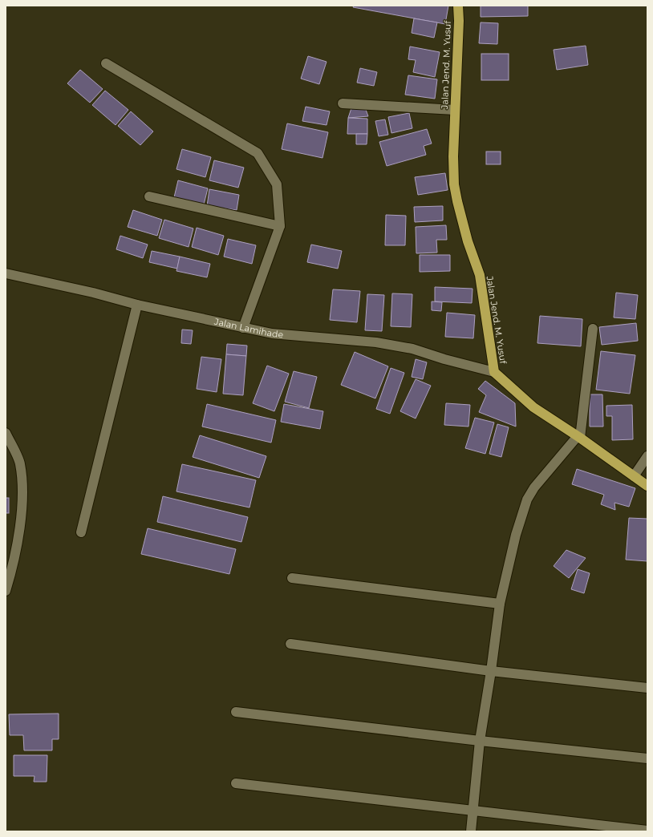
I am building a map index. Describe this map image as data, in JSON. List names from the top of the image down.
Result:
{
  "streets": {
    "highway": ["Jalan Jend. M. Yusuf"],
    "street": ["Jalan Lamihade"]
  },
  "crossings": [
    ["Jalan Jend. M. Yusuf", "Jalan Lamihade"]
  ]
}
